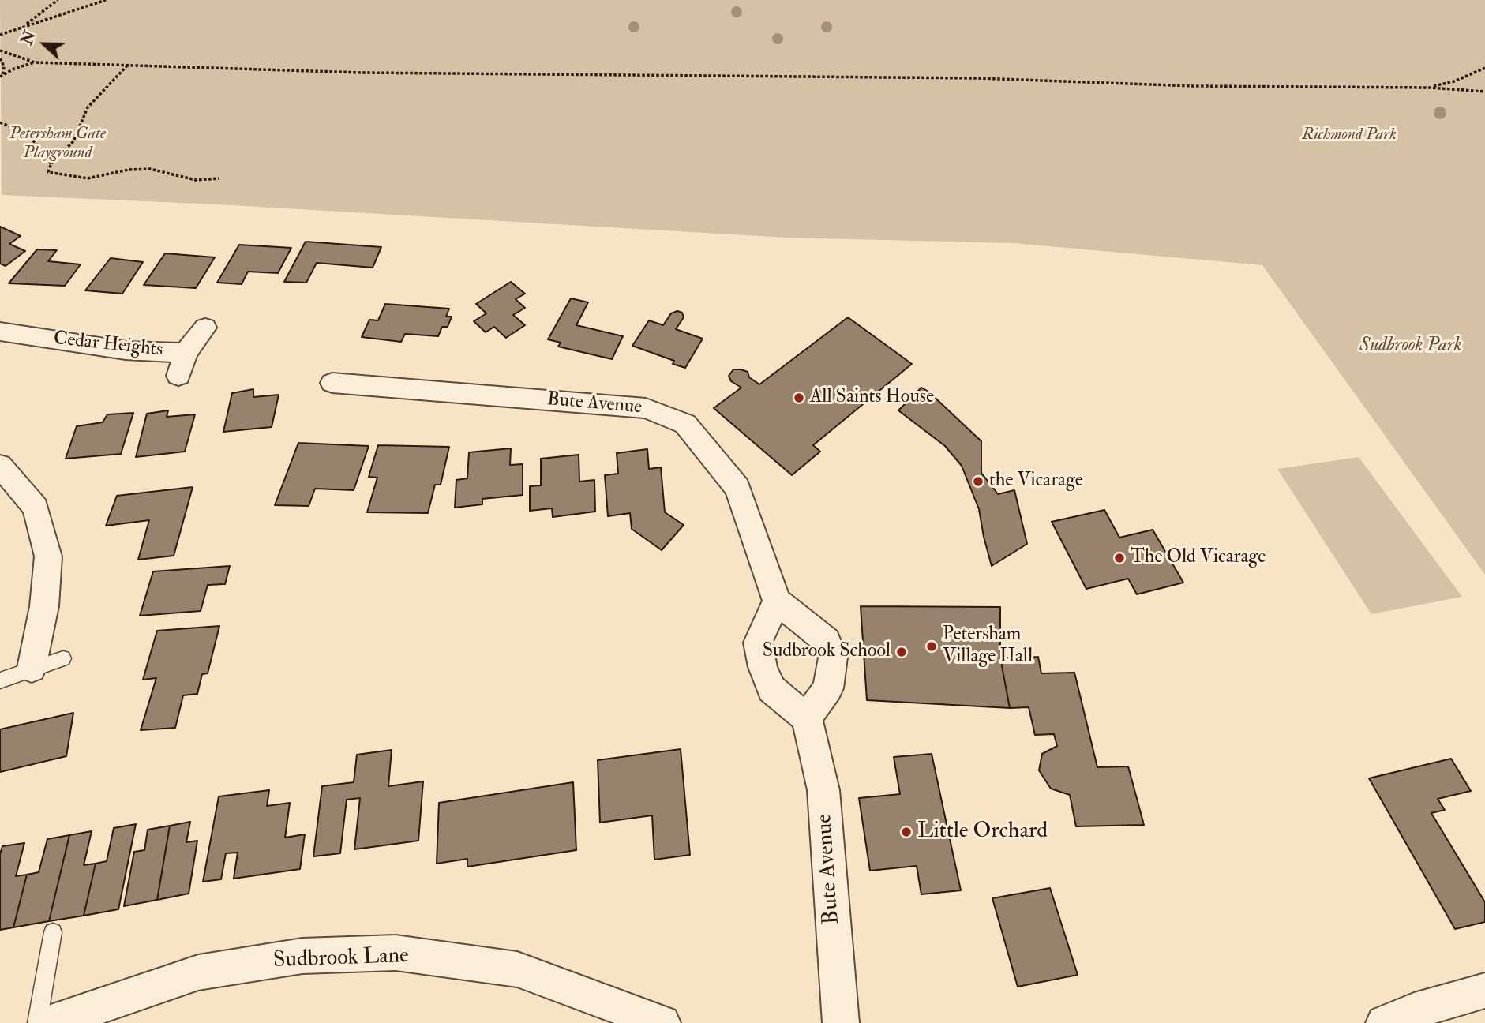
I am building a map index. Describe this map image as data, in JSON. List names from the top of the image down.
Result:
{
  "streets": {
    "street": ["Cedar Heights", "Bute Avenue", "Sudbrook Lane"]
  },
  "parks": ["Petersham Gate Playground", "Richmond Park", "Sudbrook Park"],
  "places": [
    "All Saints House",
    "the Vicarage",
    "The Old Vicarage",
    "Petersham Village Hall",
    "Sudbrook School",
    "Little Orchard"
  ],
  "north": "left"
}
